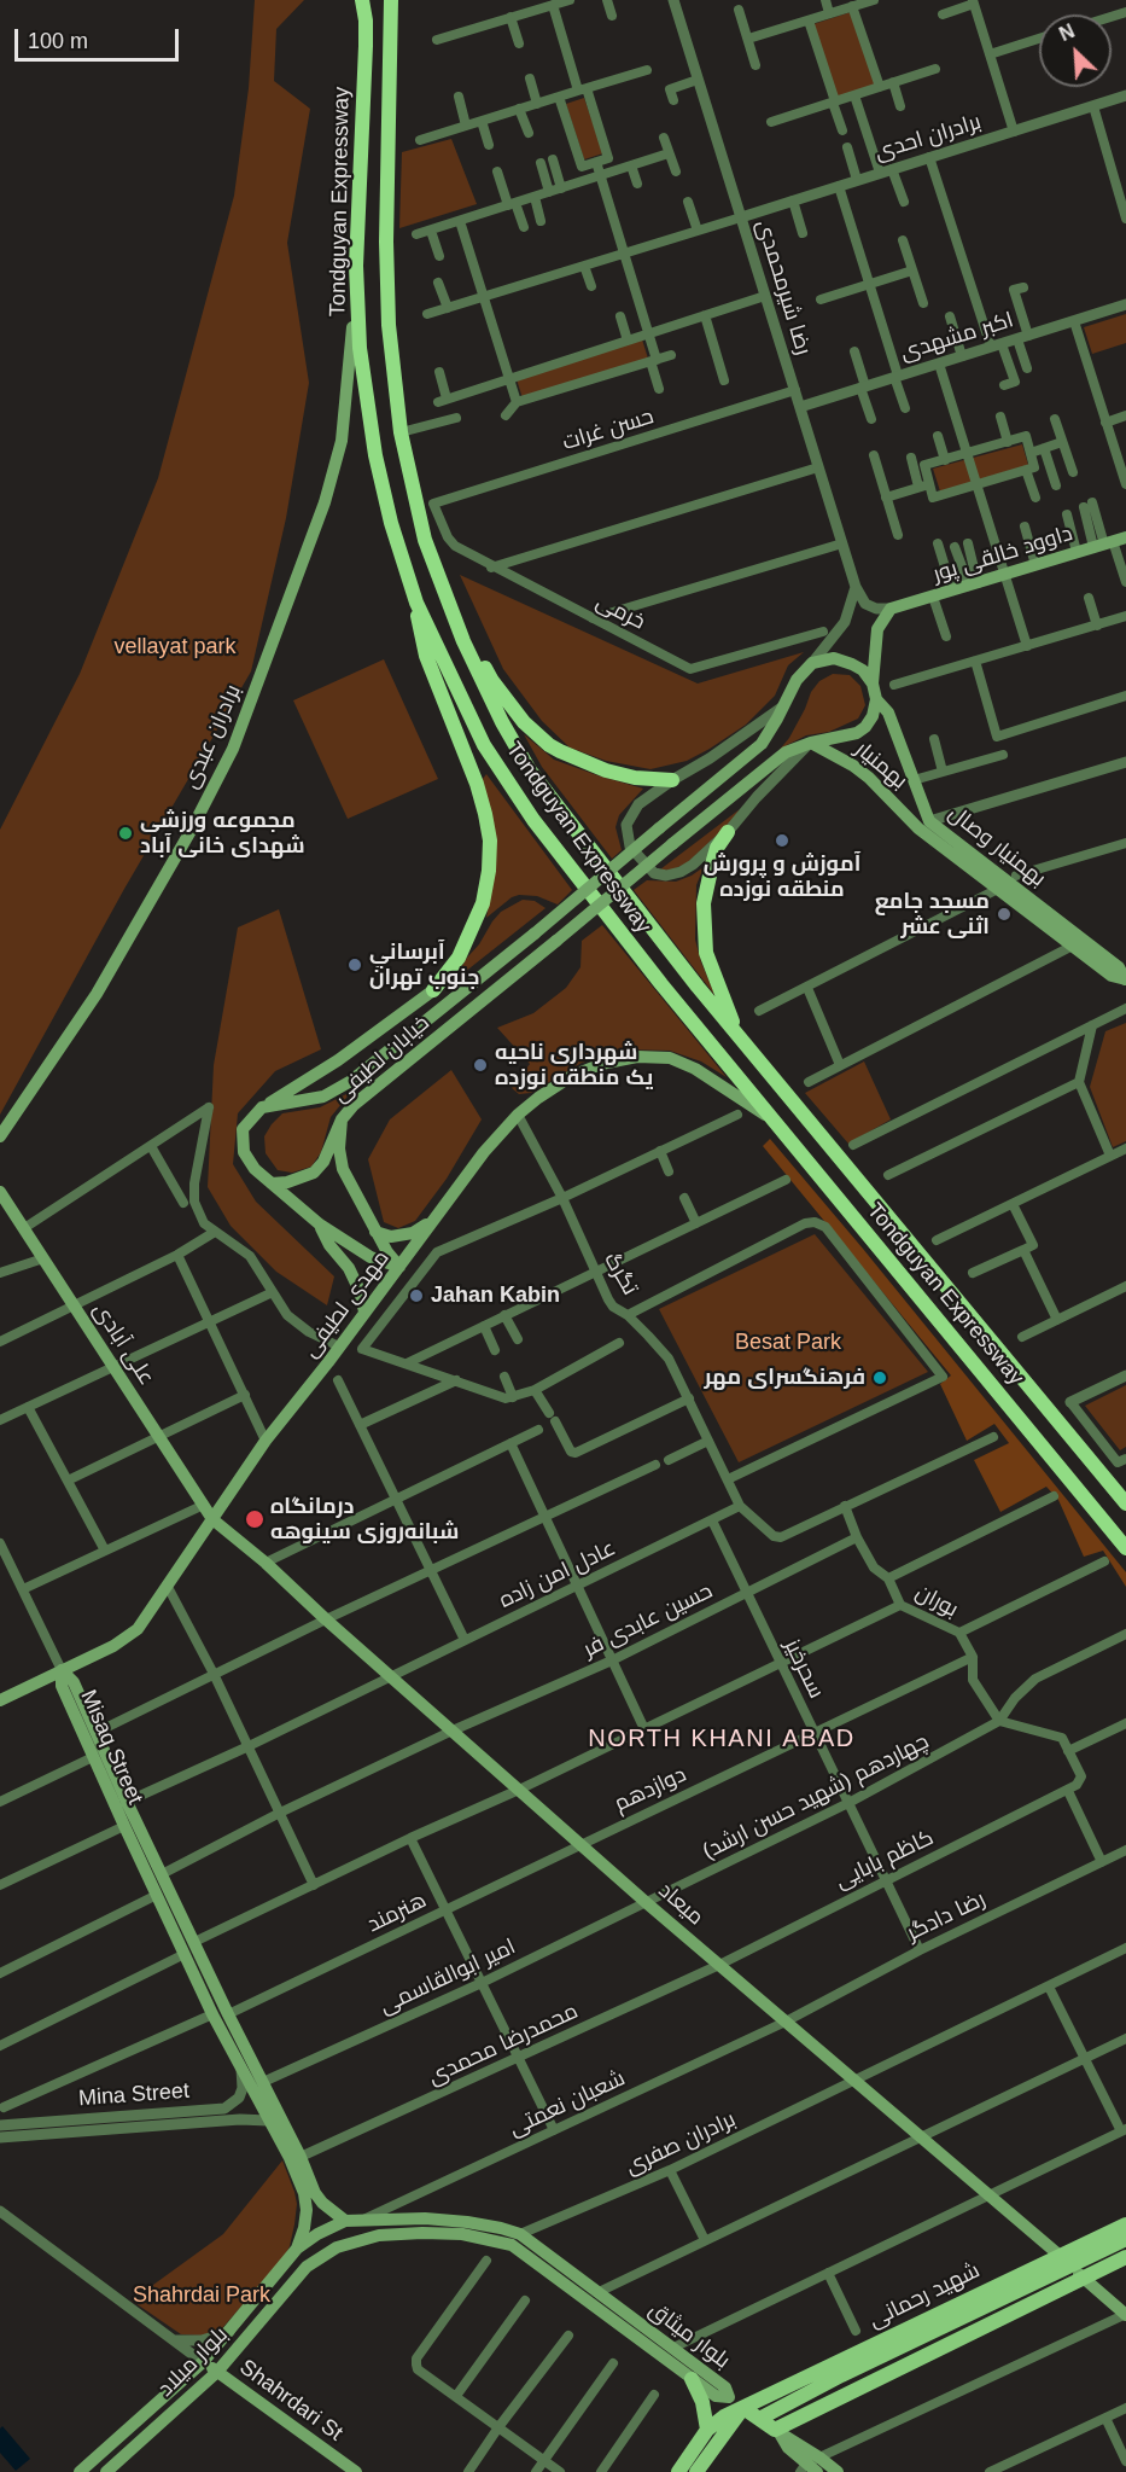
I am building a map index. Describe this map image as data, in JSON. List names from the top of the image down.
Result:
{
  "streets": {
    "highway": ["Tondguyan Expressway"],
    "main road": [
      "داوود خالقی پور",
      "برادران عبدی",
      "بهمنیار",
      "بهمنیار وصال",
      "خیابان لطیفی",
      "مهدی لطیفی",
      "علی آبادی",
      "Misaq Street",
      "میعاد",
      "شهید رحمانی",
      "بلوار میثاق",
      "بلوار میلاد",
      "Shahrdari St"
    ],
    "street": [
      "برادران احدی",
      "رضا شیرمحمدی",
      "اکبر مشهدی",
      "حسن غرات",
      "خرمی",
      "تگرگ",
      "عادل امن زاده",
      "بوران",
      "حسین عابدی‌ فر",
      "سحرخیز",
      "دوازدهم",
      "چهاردهم (شهید حسن ارشد)",
      "کاظم بابایی",
      "هنرمند",
      "رضا دادگر",
      "امیر ابوالقاسمی",
      "محمدرضا محمدی",
      "Mina Street",
      "شعبان نعمتی",
      "برادران صفری"
    ]
  },
  "crossings": [
    ["برادران احدی", "رضا شیرمحمدی"],
    ["Tondguyan Expressway", "برادران عبدی"],
    ["Tondguyan Expressway", "مهدی لطیفی"],
    ["رضا شیرمحمدی", "اکبر مشهدی"],
    ["رضا شیرمحمدی", "حسن غرات"],
    ["حسن غرات", "خرمی"],
    ["داوود خالقی پور", "بهمنیار"],
    ["بهمنیار", "بهمنیار وصال"],
    ["بهمنیار", "خیابان لطیفی"],
    ["تگرگ", "مهدی لطیفی"],
    ["مهدی لطیفی", "علی آبادی"],
    ["مهدی لطیفی", "Misaq Street"],
    ["مهدی لطیفی", "میعاد"],
    ["علی آبادی", "میعاد"],
    ["عادل امن زاده", "سحرخیز"],
    ["عادل امن زاده", "Misaq Street"],
    ["عادل امن زاده", "میعاد"],
    ["بوران", "حسین عابدی‌ فر"],
    ["بوران", "دوازدهم"],
    ["بوران", "چهاردهم (شهید حسن ارشد)"],
    ["حسین عابدی‌ فر", "سحرخیز"],
    ["حسین عابدی‌ فر", "Misaq Street"],
    ["حسین عابدی‌ فر", "میعاد"],
    ["سحرخیز", "دوازدهم"],
    ["سحرخیز", "چهاردهم (شهید حسن ارشد)"],
    ["سحرخیز", "کاظم بابایی"],
    ["سحرخیز", "رضا دادگر"],
    ["Misaq Street", "هنرمند"],
    ["Misaq Street", "امیر ابوالقاسمی"],
    ["Misaq Street", "محمدرضا محمدی"],
    ["Misaq Street", "Mina Street"],
    ["Misaq Street", "بلوار میثاق"],
    ["Misaq Street", "بلوار میلاد"],
    ["دوازدهم", "میعاد"],
    ["دوازدهم", "هنرمند"],
    ["چهاردهم (شهید حسن ارشد)", "میعاد"],
    ["چهاردهم (شهید حسن ارشد)", "امیر ابوالقاسمی"],
    ["کاظم بابایی", "میعاد"],
    ["کاظم بابایی", "محمدرضا محمدی"],
    ["میعاد", "هنرمند"],
    ["میعاد", "رضا دادگر"],
    ["میعاد", "امیر ابوالقاسمی"],
    ["میعاد", "محمدرضا محمدی"],
    ["میعاد", "شعبان نعمتی"],
    ["میعاد", "برادران صفری"],
    ["میعاد", "شهید رحمانی"],
    ["رضا دادگر", "شعبان نعمتی"],
    ["شعبان نعمتی", "بلوار میثاق"],
    ["برادران صفری", "بلوار میثاق"],
    ["بلوار میثاق", "بلوار میلاد"],
    ["بلوار میلاد", "Shahrdari St"]
  ],
  "districts": ["NORTH KHANI ABAD"],
  "parks": ["vellayat park", "Besat Park", "Shahrdai Park"],
  "places": [
    "مجموعه ورزشی شهدای خانی آباد",
    "آموزش و پرورش منطقه نوزده",
    "مسجد جامع اثنی عشر",
    "آبرساني جنوب تهران",
    "شهرداری ناحیه یک منطقه نوزده",
    "Jahan Kabin",
    "فرهنگسرای مهر",
    "درمانگاه شبانه‌روزی سینوهه"
  ],
  "scale_bar": "100 m",
  "north": "top left"
}
